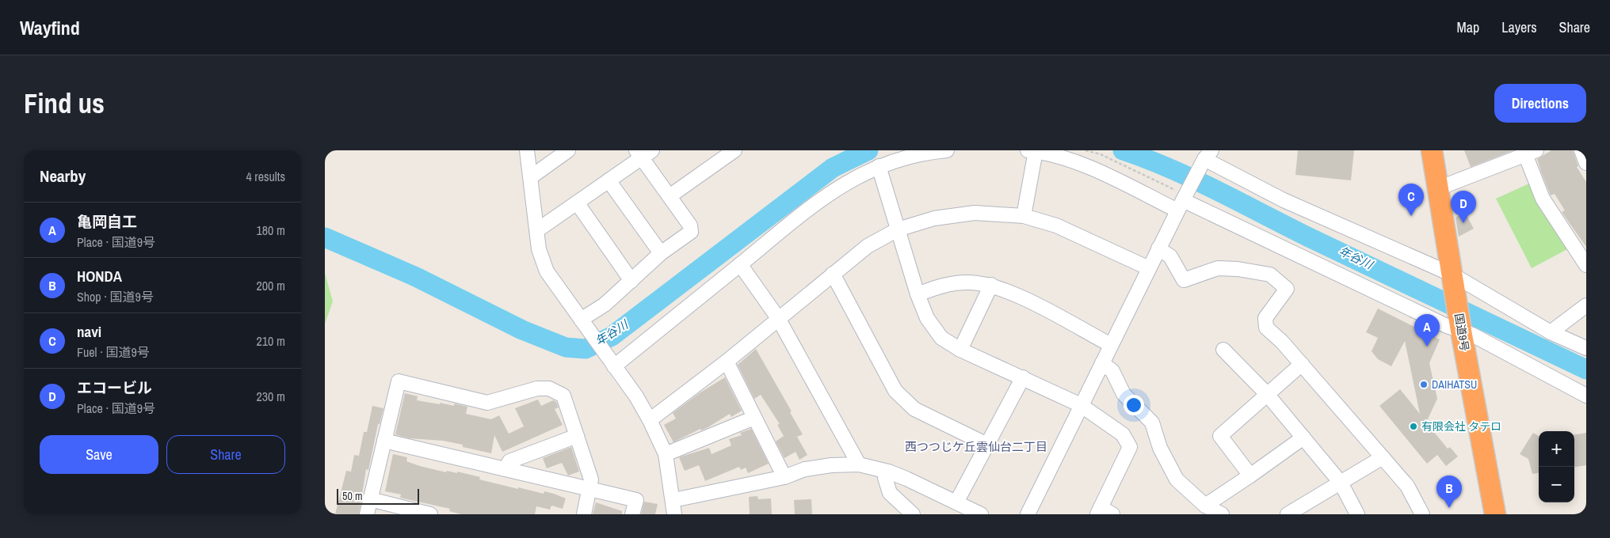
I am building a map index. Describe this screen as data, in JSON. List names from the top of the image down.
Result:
{
  "streets": {
    "highway": ["国道9号"]
  },
  "districts": ["西つつじケ丘雲仙台二丁目"],
  "water": ["年谷川"],
  "places": ["DAIHATSU", "有限会社 タテロ"],
  "scale_bar": "50 m",
  "page": {
    "header": "Wayfind",
    "nav": ["Map", "Layers", "Share"],
    "buttons": [
      "Directions",
      ["Save", "Share"]
    ],
    "title": "Find us",
    "heading": ["Nearby", "4 results"],
    "pins": [
      "C",
      "D",
      "A",
      "B"
    ],
    "list": [
      {
        "mark": "A",
        "name": "亀岡自工",
        "note": "Place · 国道9号",
        "value": "180 m"
      },
      {
        "mark": "B",
        "name": "HONDA",
        "note": "Shop · 国道9号",
        "value": "200 m"
      },
      {
        "mark": "C",
        "name": "navi",
        "note": "Fuel · 国道9号",
        "value": "210 m"
      },
      {
        "mark": "D",
        "name": "エコービル",
        "note": "Place · 国道9号",
        "value": "230 m"
      }
    ],
    "map_buttons": ["+", "−"],
    "scale": "50 m"
  }
}
